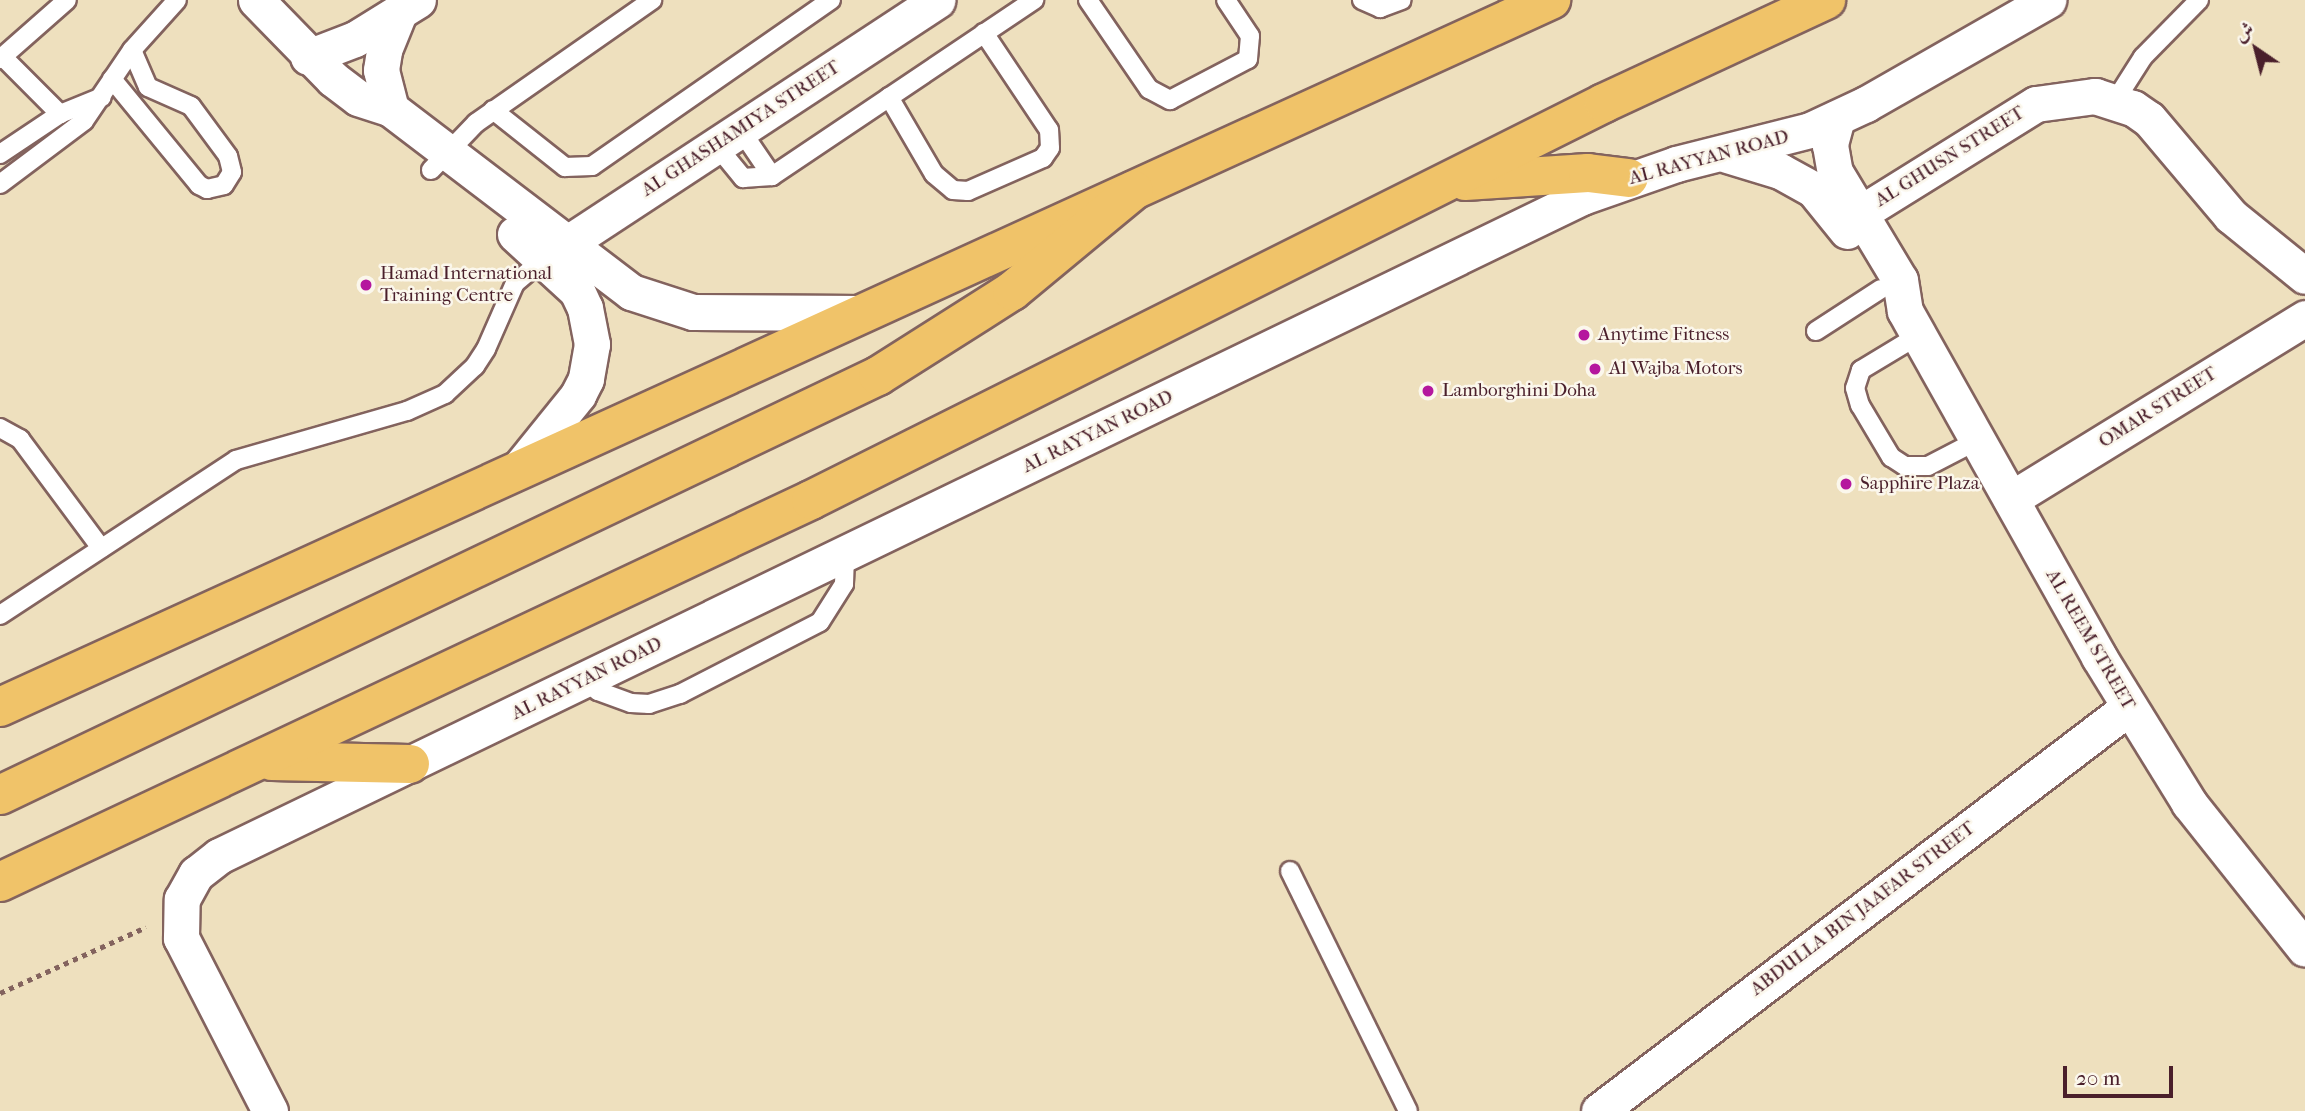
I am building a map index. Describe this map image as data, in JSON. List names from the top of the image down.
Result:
{
  "streets": {
    "street": [
      "AL GHASHAMIYA STREET",
      "AL GHUSN STREET",
      "AL RAYYAN ROAD",
      "OMAR STREET",
      "AL REEM STREET",
      "ABDULLA BIN JAAFAR STREET"
    ]
  },
  "crossings": [
    ["AL GHUSN STREET", "AL REEM STREET"],
    ["AL RAYYAN ROAD", "AL REEM STREET"],
    ["OMAR STREET", "AL REEM STREET"],
    ["AL REEM STREET", "ABDULLA BIN JAAFAR STREET"]
  ],
  "places": [
    "Hamad International Training Centre",
    "Anytime Fitness",
    "Al Wajba Motors",
    "Lamborghini Doha",
    "Sapphire Plaza"
  ],
  "scale_bar": "20 m",
  "north": "top left"
}
